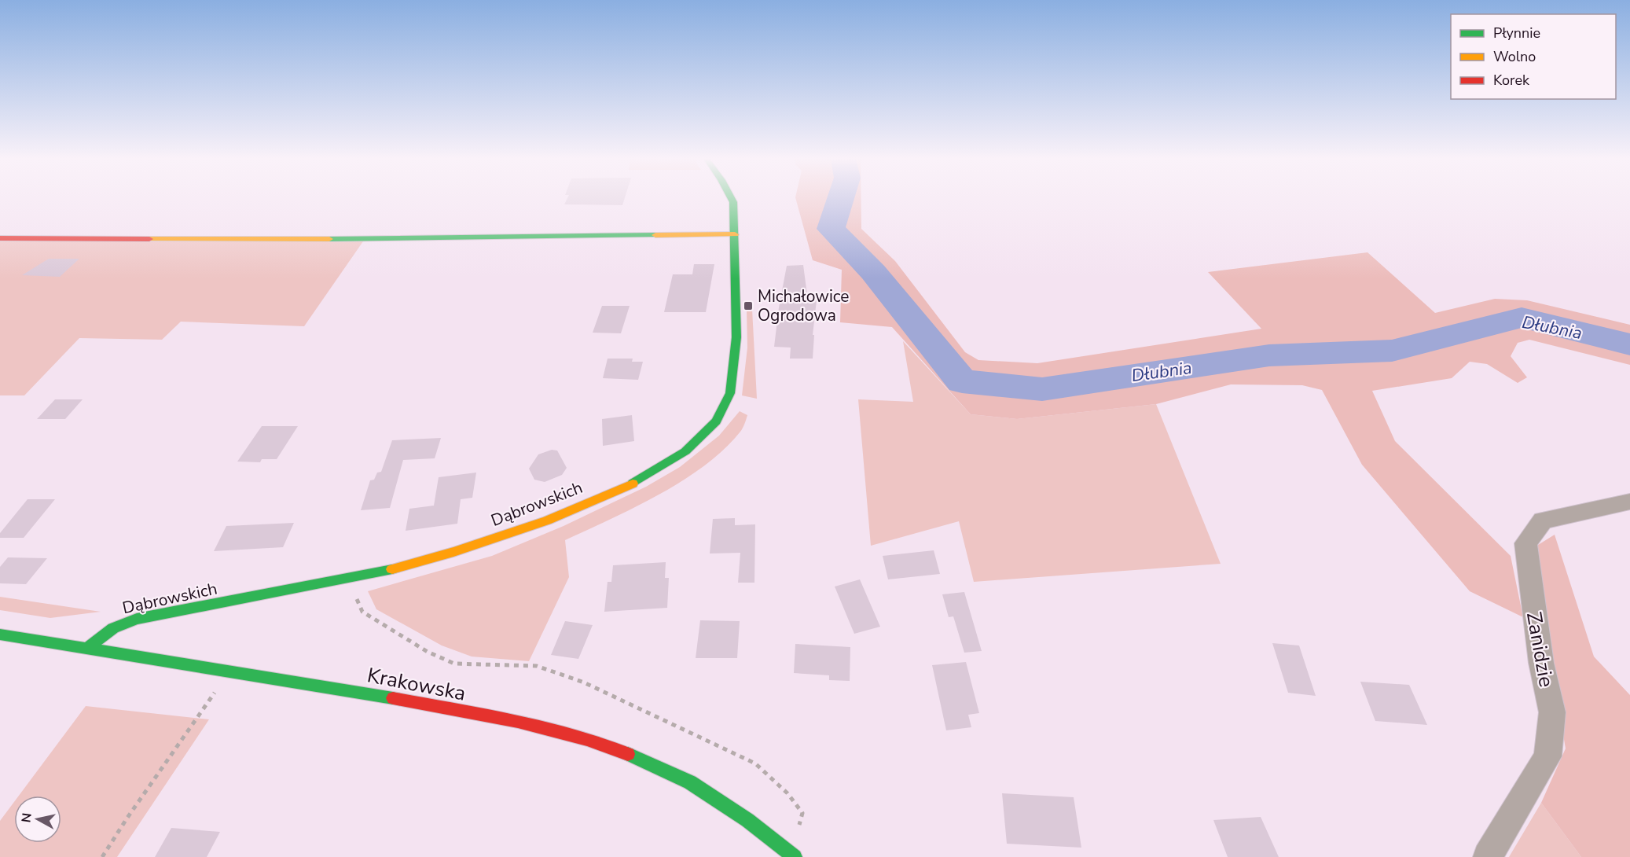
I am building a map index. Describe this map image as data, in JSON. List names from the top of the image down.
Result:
{
  "streets": {
    "street": ["Dąbrowskich", "Zanidzie", "Krakowska"]
  },
  "crossings": [
    ["Dąbrowskich", "Krakowska"]
  ],
  "water": ["Dłubnia"],
  "places": {
    "transit": ["Michałowice Ogrodowa"]
  },
  "legend": ["Płynnie", "Wolno", "Korek"],
  "north": "left"
}
